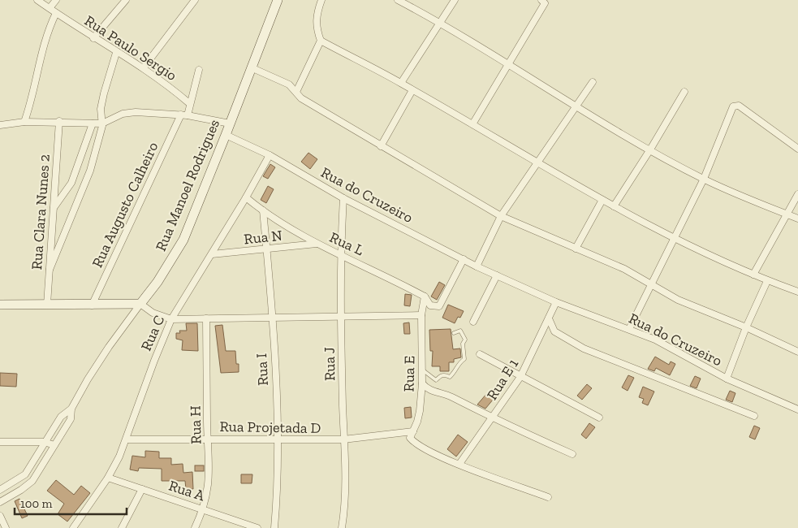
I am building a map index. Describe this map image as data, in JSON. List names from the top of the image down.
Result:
{
  "streets": {
    "street": [
      "Rua Paulo Sergio",
      "Rua Manoel Rodrigues",
      "Rua do Cruzeiro",
      "Rua Augusto Calheiro",
      "Rua Clara Nunes 2",
      "Rua N",
      "Rua L",
      "Rua C",
      "Rua J",
      "Rua I",
      "Rua E",
      "Rua E 1",
      "Rua H",
      "Rua Projetada D",
      "Rua A"
    ]
  },
  "crossings": [
    ["Rua Paulo Sergio", "Rua Augusto Calheiro"],
    ["Rua Manoel Rodrigues", "Rua do Cruzeiro"],
    ["Rua do Cruzeiro", "Rua L"],
    ["Rua do Cruzeiro", "Rua C"],
    ["Rua do Cruzeiro", "Rua J"],
    ["Rua do Cruzeiro", "Rua E 1"],
    ["Rua N", "Rua L"],
    ["Rua N", "Rua C"],
    ["Rua N", "Rua I"],
    ["Rua L", "Rua C"],
    ["Rua L", "Rua J"],
    ["Rua L", "Rua I"],
    ["Rua C", "Rua Projetada D"],
    ["Rua C", "Rua A"],
    ["Rua J", "Rua Projetada D"],
    ["Rua I", "Rua Projetada D"],
    ["Rua E", "Rua Projetada D"],
    ["Rua H", "Rua Projetada D"],
    ["Rua H", "Rua A"]
  ],
  "scale_bar": "100 m"
}
